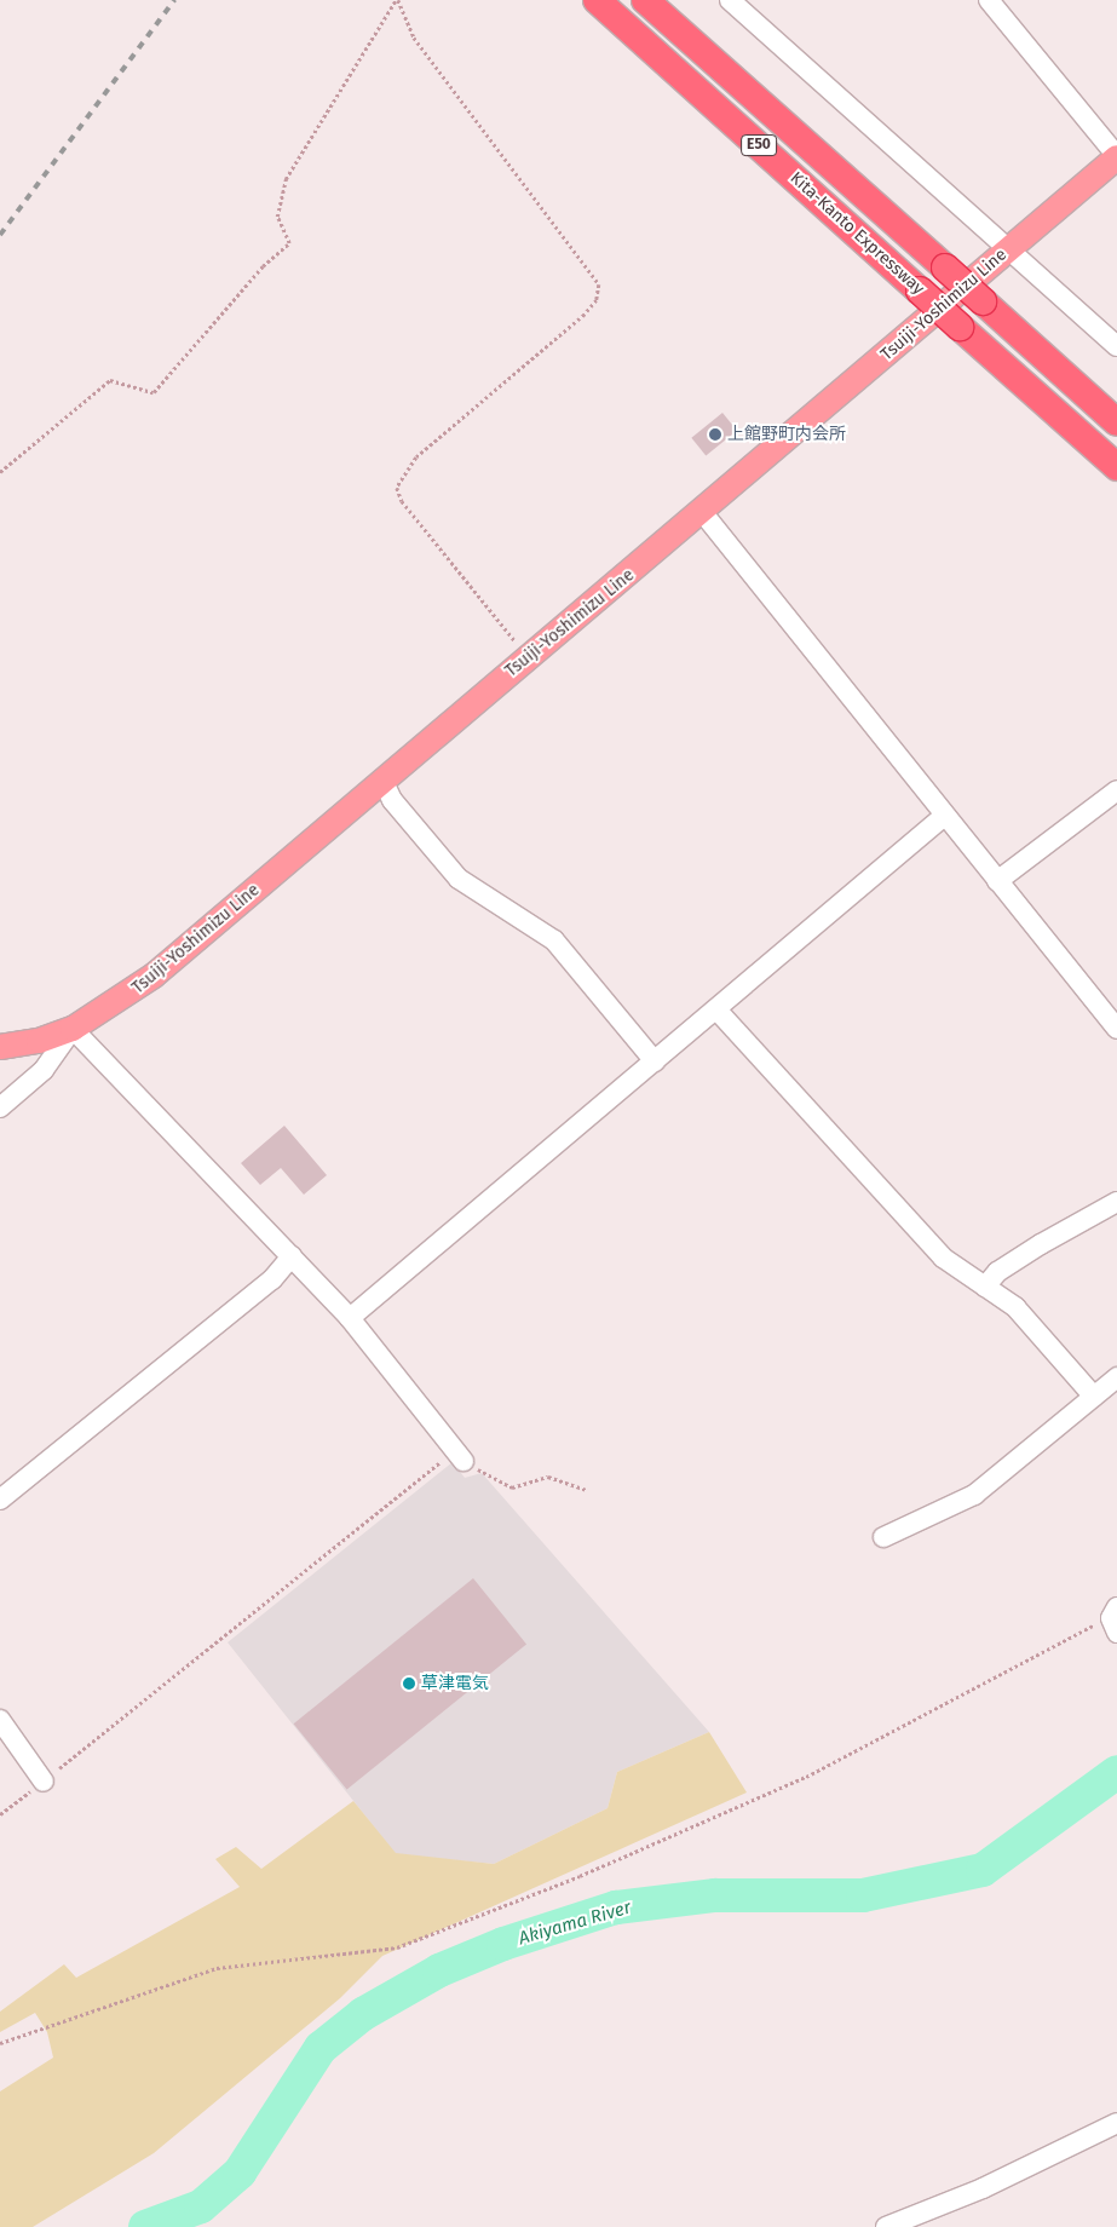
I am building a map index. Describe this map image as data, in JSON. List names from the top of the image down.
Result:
{
  "streets": {
    "highway": ["E50", "Kita-Kanto Expressway"],
    "main road": ["Tsuiji-Yoshimizu Line"]
  },
  "water": ["Akiyama River"],
  "places": ["上館野町内会所", "草津電気"]
}
